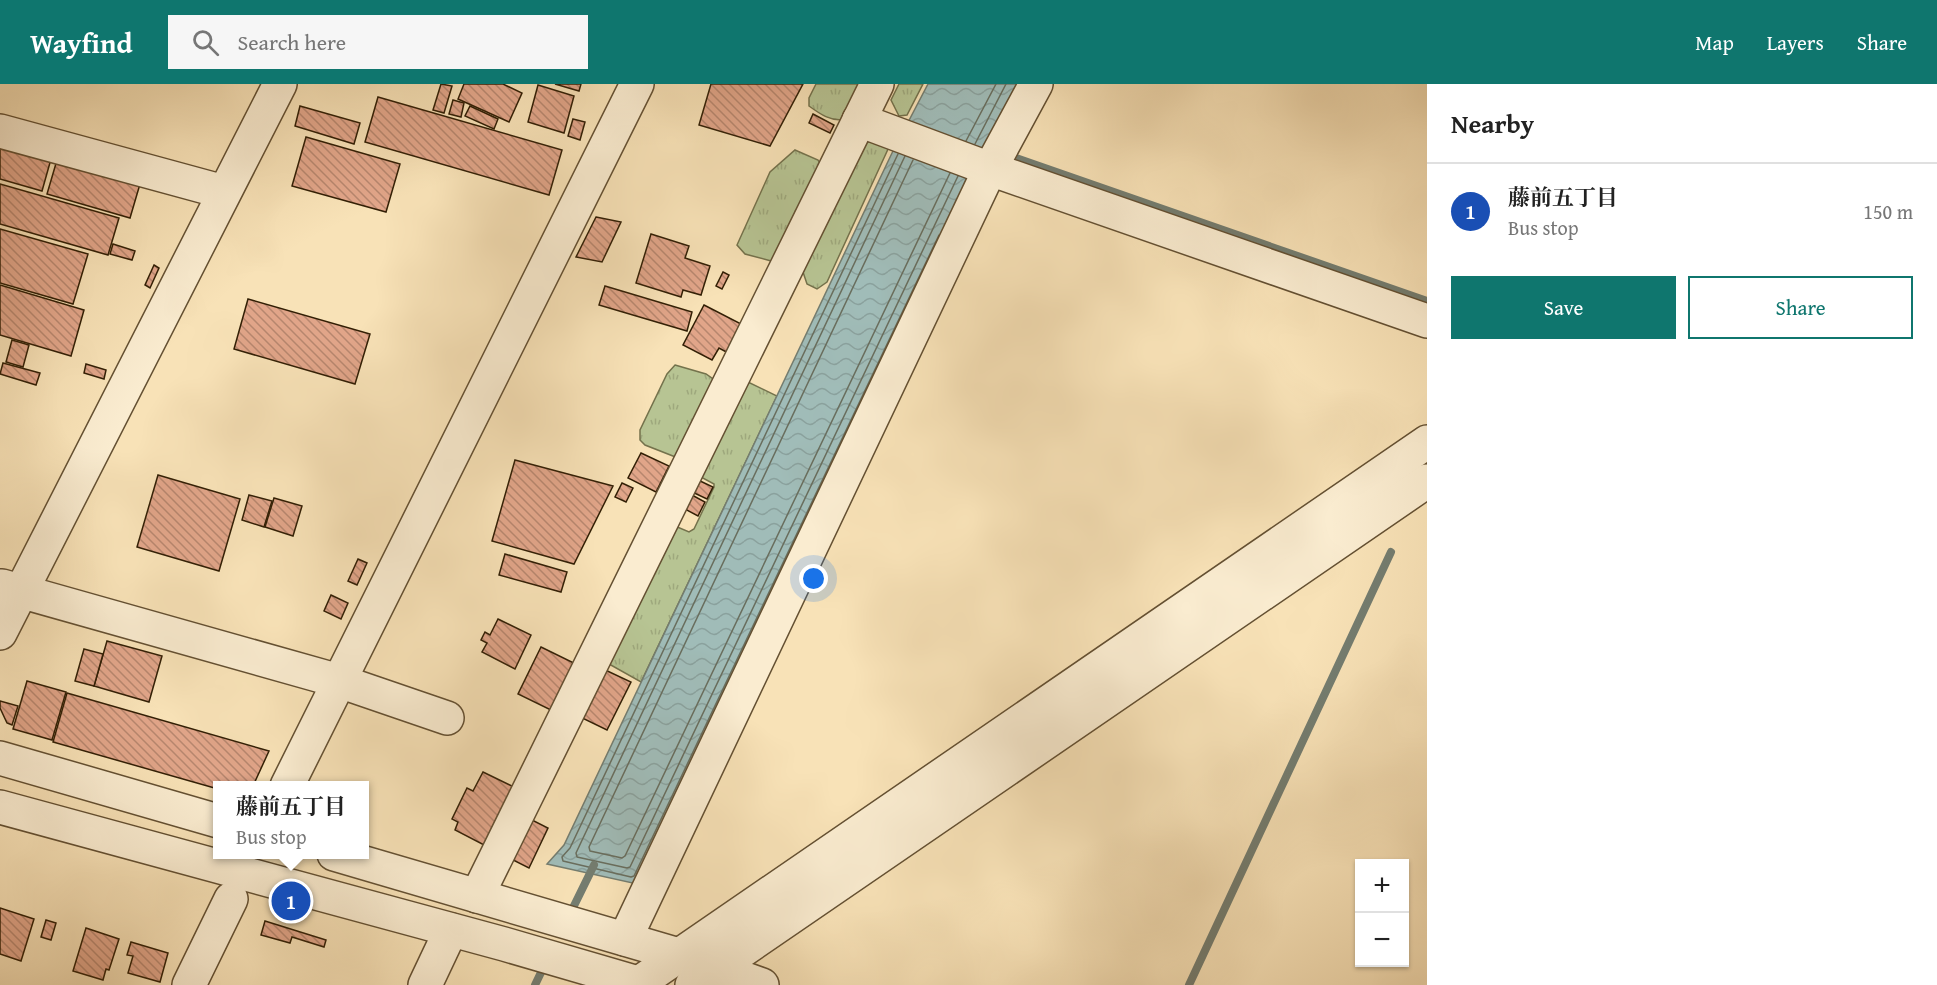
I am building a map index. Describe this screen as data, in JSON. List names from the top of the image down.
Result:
{
  "page": {
    "header": "Wayfind",
    "search": "Search here",
    "nav": ["Map", "Layers", "Share"],
    "heading": "Nearby",
    "list": [
      {
        "mark": "1",
        "name": "藤前五丁目",
        "note": "Bus stop",
        "value": "150 m"
      }
    ],
    "buttons": ["Save", "Share"],
    "popup": ["藤前五丁目", "Bus stop"],
    "map_buttons": ["+", "−"],
    "pins": "1"
  }
}
